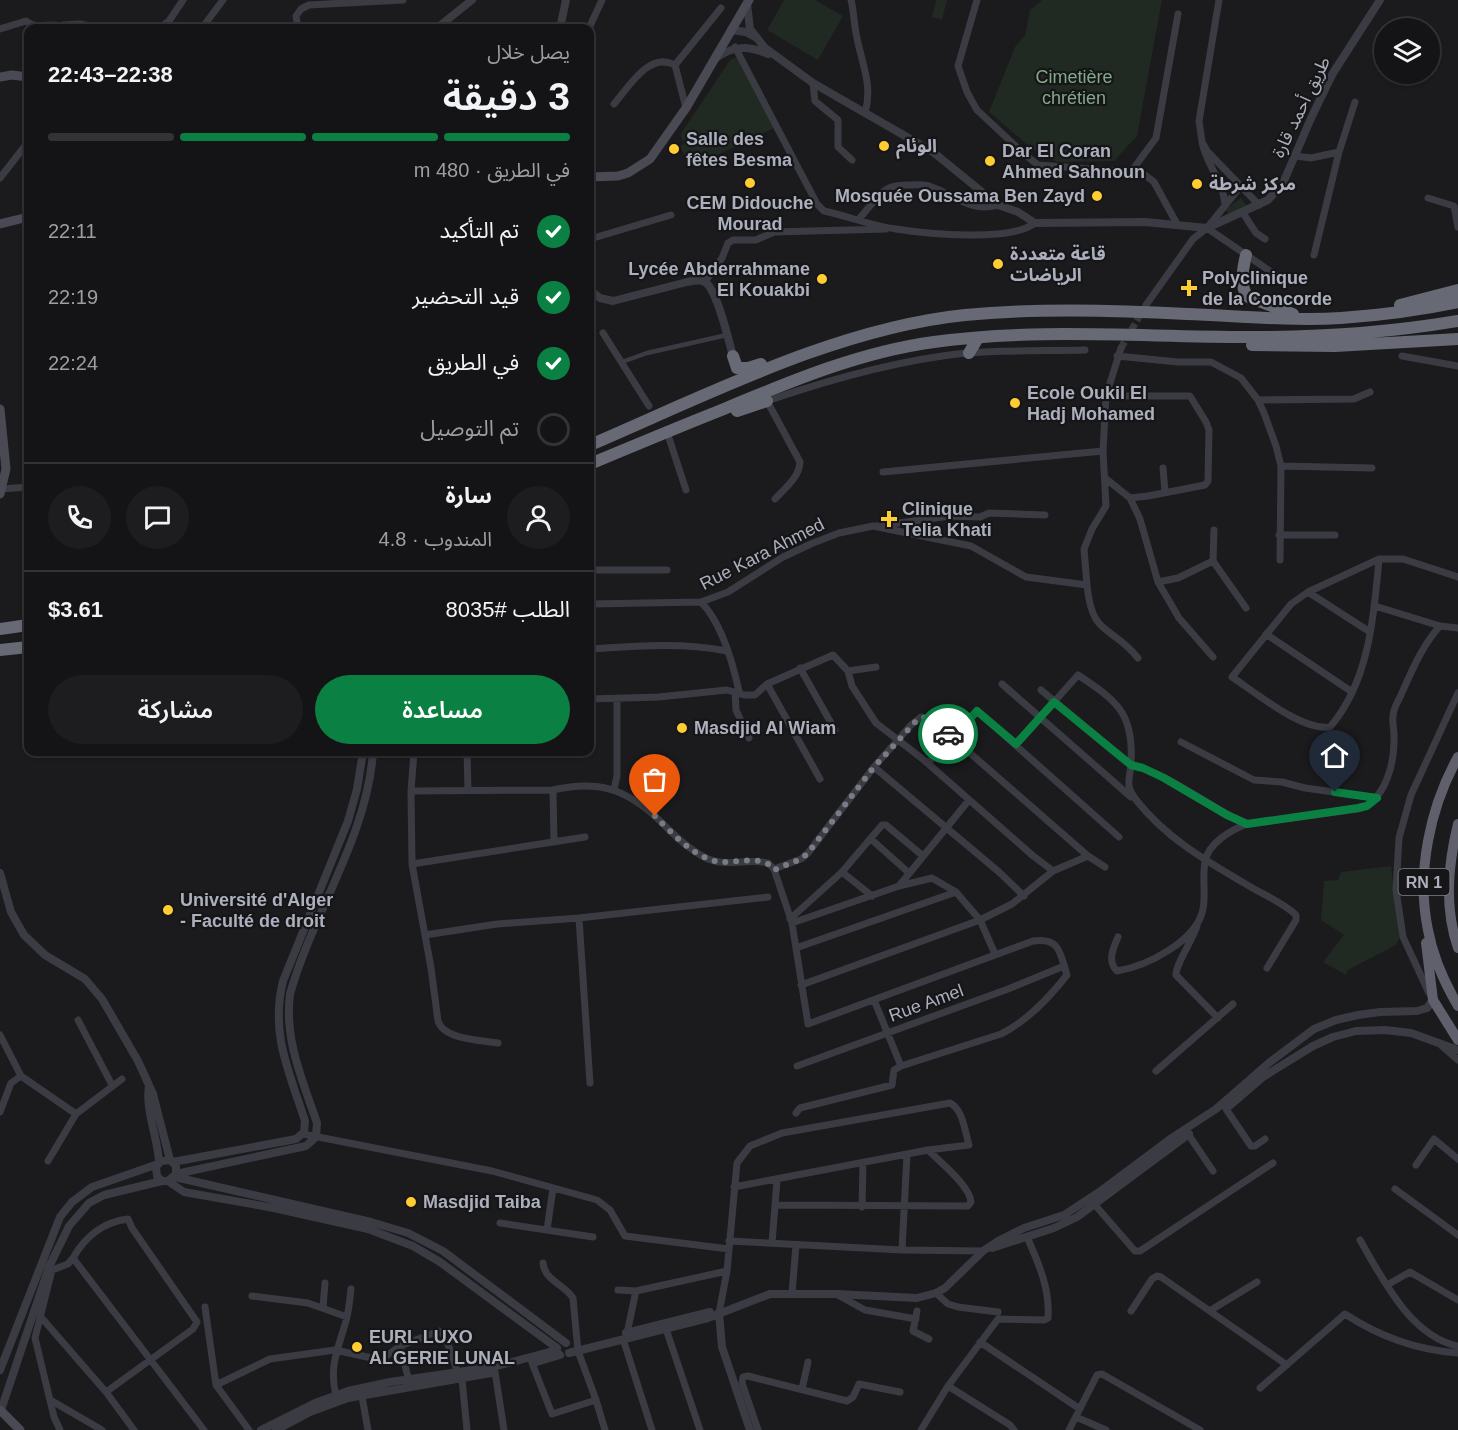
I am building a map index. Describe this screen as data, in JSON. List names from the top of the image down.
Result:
{
  "streets": {
    "highway": ["RN 1"],
    "street": ["طريق أحمد قارة", "Rue Kara Ahmed", "Rue Amel"]
  },
  "parks": ["Cimetière chrétien"],
  "places": {
    "other": [
      "الوئام",
      "Salle des fêtes Besma",
      "Dar El Coran Ahmed Sahnoun",
      "CEM Didouche Mourad",
      "مركز شرطة",
      "Mosquée Oussama Ben Zayd",
      "قاعة متعددة الرياضات",
      "Lycée Abderrahmane El Kouakbi",
      "Ecole Oukil El Hadj Mohamed",
      "Masdjid Al Wiam",
      "Université d'Alger - Faculté de droit",
      "Masdjid Taiba",
      "EURL LUXO ALGERIE LUNAL"
    ],
    "health": ["Polyclinique de la Concorde", "Clinique Telia Khati"]
  },
  "page": {
    "heading": ["3 دقيقة", "يصل خلال", "22:38–22:43"],
    "panel": [
      "سارة",
      "المندوب · 4.8",
      "الطلب #8035",
      "$3.61"
    ],
    "bar": "في الطريق · 480 m",
    "list": [
      ["تم التأكيد", "22:11"],
      ["قيد التحضير", "22:19"],
      ["في الطريق", "22:24"],
      "تم التوصيل"
    ],
    "buttons": ["مساعدة", "مشاركة"]
  }
}
